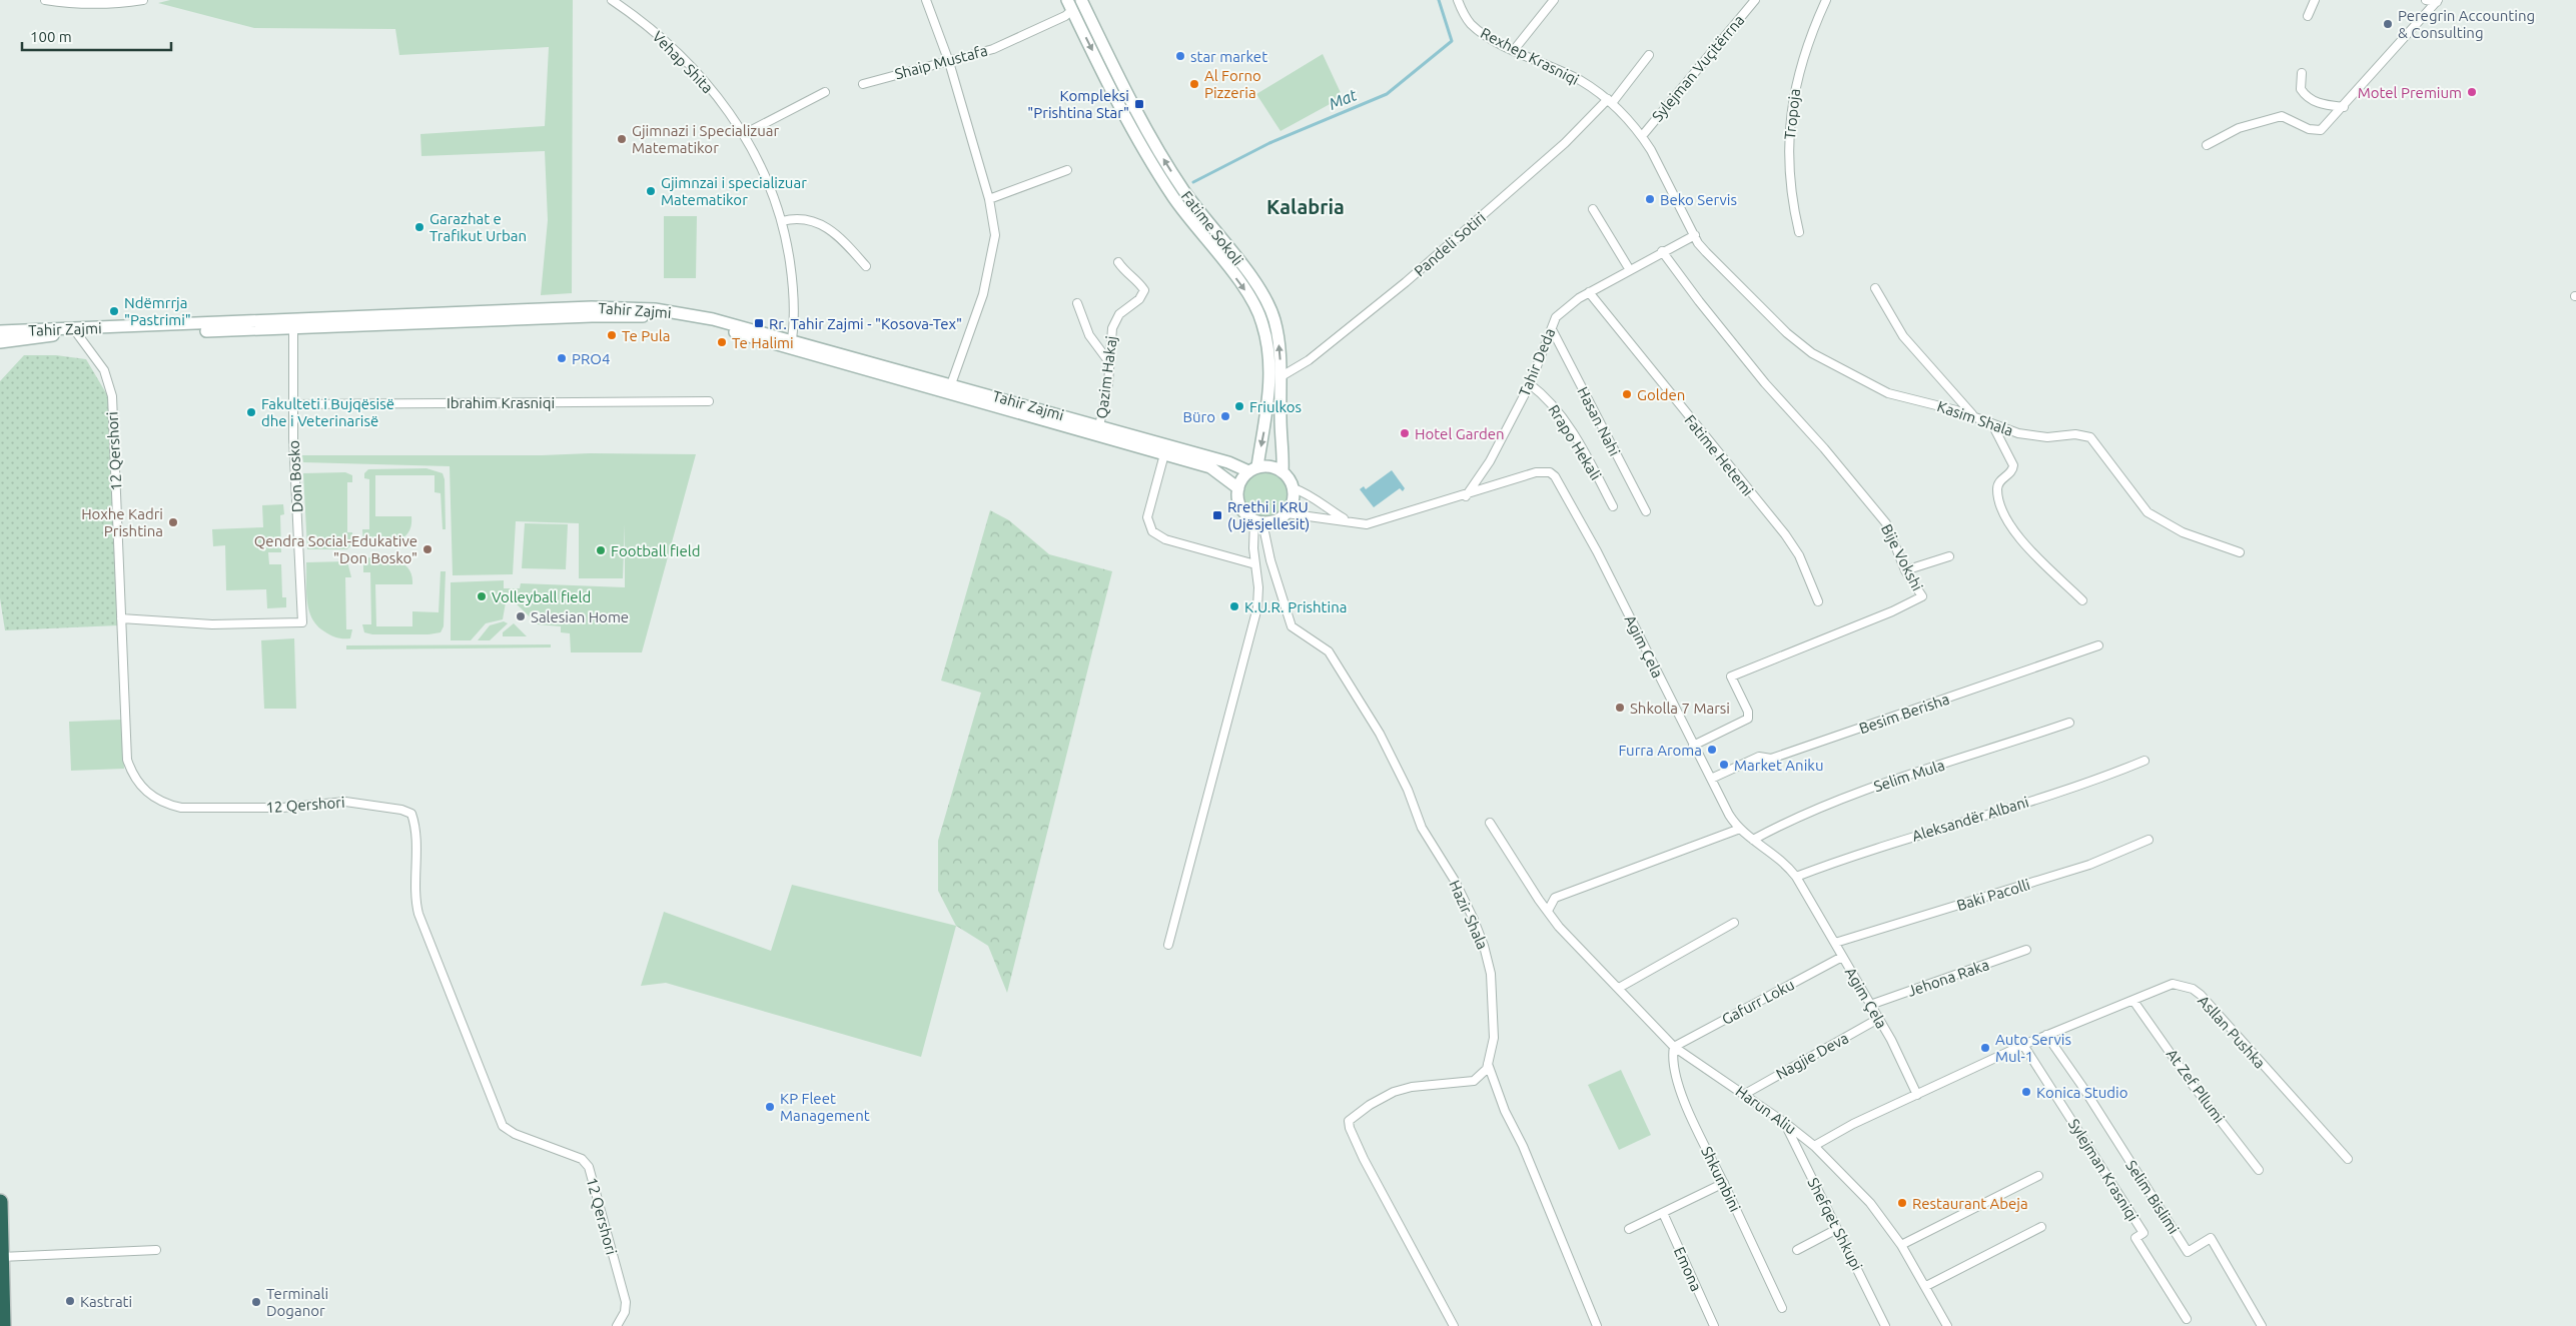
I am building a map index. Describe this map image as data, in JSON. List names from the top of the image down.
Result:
{
  "streets": {
    "street": [
      "Rexhep Krasniqi",
      "Vehap Shita",
      "Shaip Mustafa",
      "Sylejman Vuçitërrna",
      "Tropoja",
      "Fatime Sokoli",
      "Pandeli Sotiri",
      "Tahir Zajmi",
      "Tahir Deda",
      "Qazim Hakaj",
      "Ibrahim Krasniqi",
      "Kasim Shala",
      "Hasan Nahi",
      "Rrapo Hekali",
      "12 Qershori",
      "Fatime Hetemi",
      "Don Bosko",
      "Bije Vokshi",
      "Agim Çela",
      "Besim Berisha",
      "Selim Mula",
      "Aleksandër Albani",
      "Baki Pacolli",
      "Hazir Shala",
      "Jehona Raka",
      "Gafurr Loku",
      "Asllan Pushka",
      "Nagjie Deva",
      "At Zef Pllumi",
      "Harun Aliu",
      "Sylejman Krasniqi",
      "Shkumbini",
      "Selim Bislimi",
      "Shefqet Shkupi",
      "Emona"
    ]
  },
  "crossings": [
    ["Rexhep Krasniqi", "Sylejman Vuçitërrna"],
    ["Rexhep Krasniqi", "Pandeli Sotiri"],
    ["Rexhep Krasniqi", "Tahir Deda"],
    ["Rexhep Krasniqi", "Kasim Shala"],
    ["Vehap Shita", "Tahir Zajmi"],
    ["Shaip Mustafa", "Fatime Sokoli"],
    ["Fatime Sokoli", "Pandeli Sotiri"],
    ["Fatime Sokoli", "Tahir Zajmi"],
    ["Fatime Sokoli", "Agim Çela"],
    ["Fatime Sokoli", "Hazir Shala"],
    ["Tahir Zajmi", "Qazim Hakaj"],
    ["Tahir Zajmi", "12 Qershori"],
    ["Tahir Zajmi", "Don Bosko"],
    ["Tahir Zajmi", "Agim Çela"],
    ["Tahir Zajmi", "Hazir Shala"],
    ["Tahir Deda", "Kasim Shala"],
    ["Tahir Deda", "Hasan Nahi"],
    ["Tahir Deda", "Rrapo Hekali"],
    ["Tahir Deda", "Fatime Hetemi"],
    ["Tahir Deda", "Bije Vokshi"],
    ["Tahir Deda", "Agim Çela"],
    ["Ibrahim Krasniqi", "Don Bosko"],
    ["12 Qershori", "Don Bosko"],
    ["Bije Vokshi", "Agim Çela"],
    ["Agim Çela", "Besim Berisha"],
    ["Agim Çela", "Selim Mula"],
    ["Agim Çela", "Aleksandër Albani"],
    ["Agim Çela", "Baki Pacolli"],
    ["Agim Çela", "Hazir Shala"],
    ["Agim Çela", "Jehona Raka"],
    ["Agim Çela", "Gafurr Loku"],
    ["Agim Çela", "Asllan Pushka"],
    ["Agim Çela", "Nagjie Deva"],
    ["Gafurr Loku", "Harun Aliu"],
    ["Gafurr Loku", "Shkumbini"],
    ["Asllan Pushka", "At Zef Pllumi"],
    ["Asllan Pushka", "Harun Aliu"],
    ["Asllan Pushka", "Sylejman Krasniqi"],
    ["Asllan Pushka", "Selim Bislimi"],
    ["Nagjie Deva", "Harun Aliu"],
    ["Harun Aliu", "Shkumbini"],
    ["Harun Aliu", "Shefqet Shkupi"]
  ],
  "districts": ["Kalabria"],
  "water": ["Mat"],
  "places": {
    "other": [
      "Peregrin Accounting & Consulting",
      "star market",
      "Al Forno Pizzeria",
      "Motel Premium",
      "Gjimnazi i Specializuar Matematikor",
      "Gjimnzai i specializuar Matematikor",
      "Beko Servis",
      "Garazhat e Trafikut Urban",
      "Ndëmrrja \"Pastrimi\"",
      "Te Pula",
      "Te Halimi",
      "PRO4",
      "Golden",
      "Friulkos",
      "Fakulteti i Bujqësisë dhe i Veterinarisë",
      "Büro",
      "Hotel Garden",
      "Hoxhe Kadri Prishtina",
      "Qendra Social-Edukative \"Don Bosko\"",
      "Football field",
      "Volleyball field",
      "K.U.R. Prishtina",
      "Salesian Home",
      "Shkolla 7 Marsi",
      "Furra Aroma",
      "Market Aniku",
      "Auto Servis Mul-1",
      "Konica Studio",
      "KP Fleet Management",
      "Restaurant Abeja",
      "Kastrati",
      "Terminali Doganor"
    ],
    "transit": ["Kompleksi \"Prishtina Star\"", "Rr. Tahir Zajmi - \"Kosova-Tex\"", "Rrethi i KRU (Ujësjellesit)"]
  },
  "scale_bar": "100 m"
}
